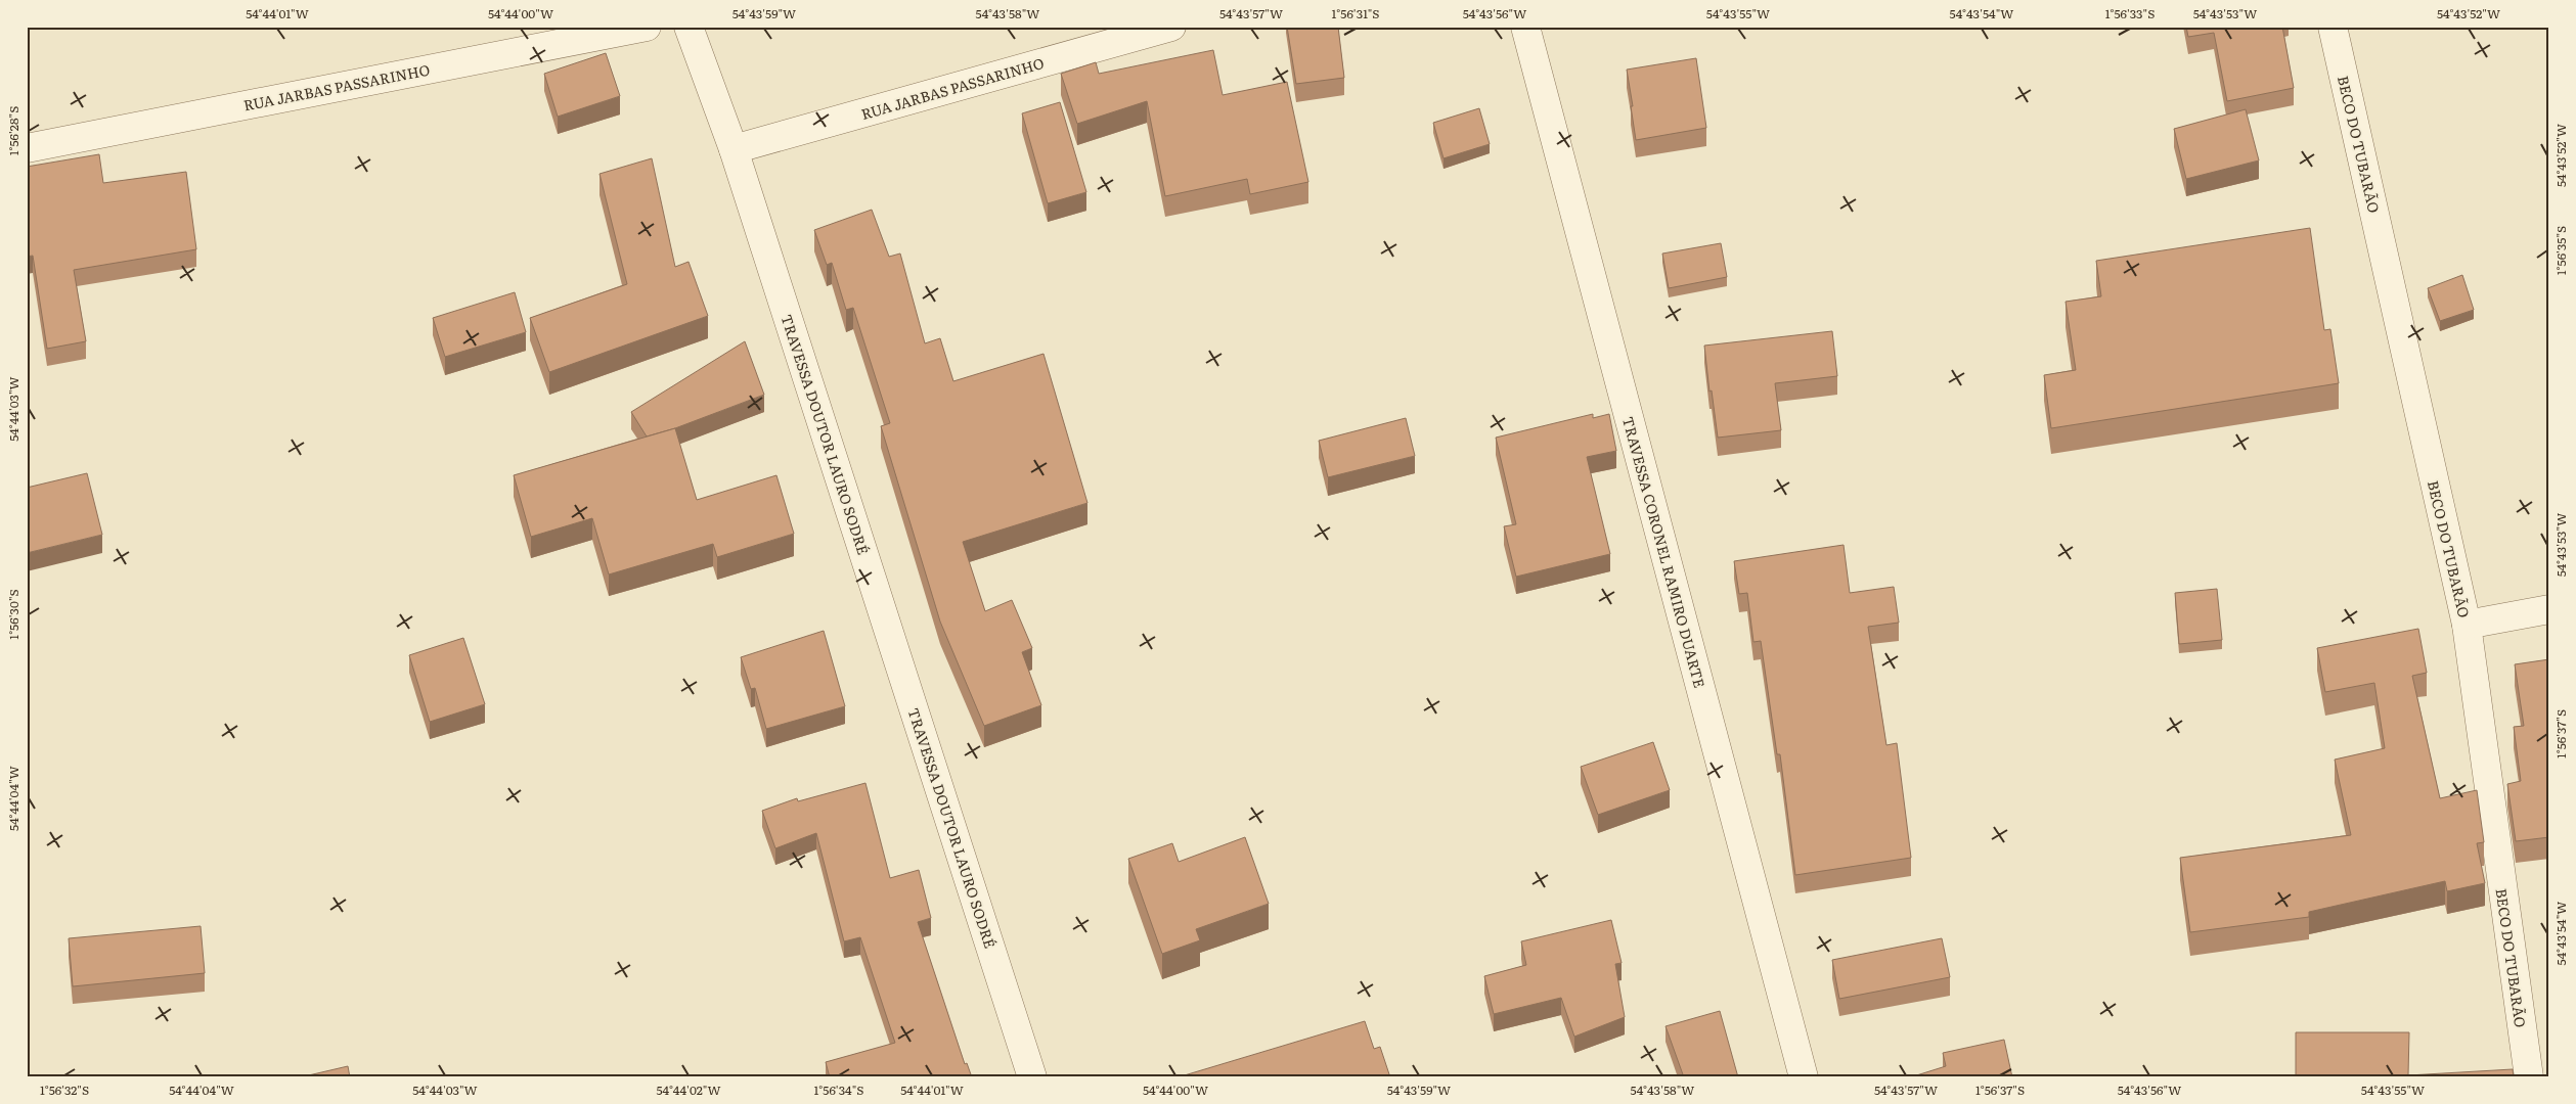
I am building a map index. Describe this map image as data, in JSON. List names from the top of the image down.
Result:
{
  "streets": {
    "street": [
      "RUA JARBAS PASSARINHO",
      "BECO DO TUBARÃO",
      "TRAVESSA DOUTOR LAURO SODRÉ",
      "TRAVESSA CORONEL RAMIRO DUARTE"
    ]
  },
  "crossings": [
    ["RUA JARBAS PASSARINHO", "TRAVESSA DOUTOR LAURO SODRÉ"]
  ],
  "coordinates": [
    "54°44'01\"W",
    "54°44'00\"W",
    "54°43'59\"W",
    "54°43'58\"W",
    "54°43'57\"W",
    "1°56'31\"S",
    "54°43'56\"W",
    "54°43'55\"W",
    "54°43'54\"W",
    "1°56'33\"S",
    "54°43'53\"W",
    "54°43'52\"W",
    "1°56'28\"S",
    "1°56'35\"S",
    "54°44'03\"W",
    "1°56'30\"S",
    "1°56'37\"S",
    "54°44'04\"W",
    "1°56'32\"S",
    "54°44'02\"W",
    "1°56'34\"S"
  ]
}
